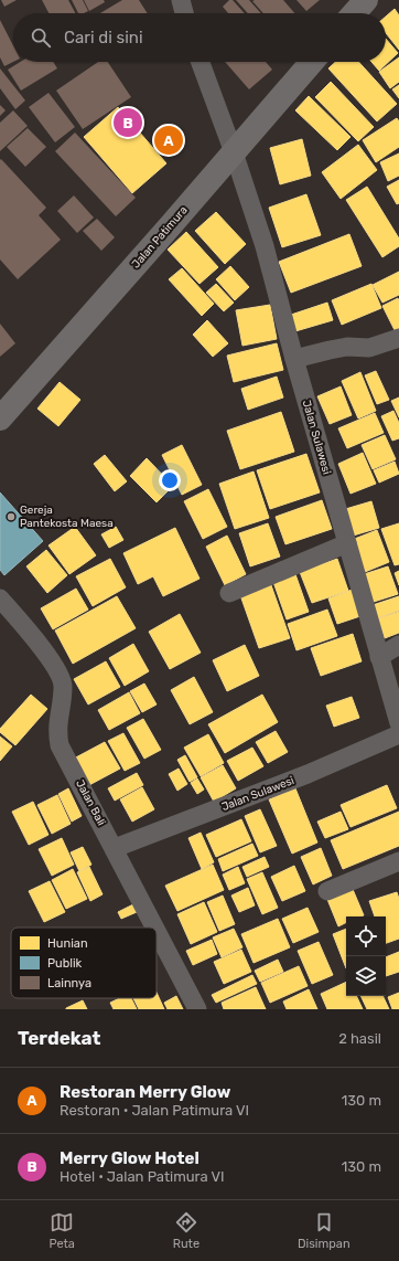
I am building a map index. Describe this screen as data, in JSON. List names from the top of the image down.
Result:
{
  "streets": {
    "main road": ["Jalan Patimura"],
    "street": ["Jalan Sulawesi", "Jalan Bali"]
  },
  "crossings": [
    ["Jalan Patimura", "Jalan Sulawesi"],
    ["Jalan Sulawesi", "Jalan Bali"]
  ],
  "places": ["Gereja Pantekosta Maesa"],
  "legend": ["Hunian", "Publik", "Lainnya"],
  "page": {
    "search": "Cari di sini",
    "pins": ["B", "A"],
    "heading": ["Terdekat", "2 hasil"],
    "list": [
      {
        "mark": "A",
        "name": "Restoran Merry Glow",
        "note": "Restoran · Jalan Patimura VI",
        "value": "130 m"
      },
      {
        "mark": "B",
        "name": "Merry Glow Hotel",
        "note": "Hotel · Jalan Patimura VI",
        "value": "130 m"
      }
    ],
    "nav": ["Peta", "Rute", "Disimpan"]
  }
}
